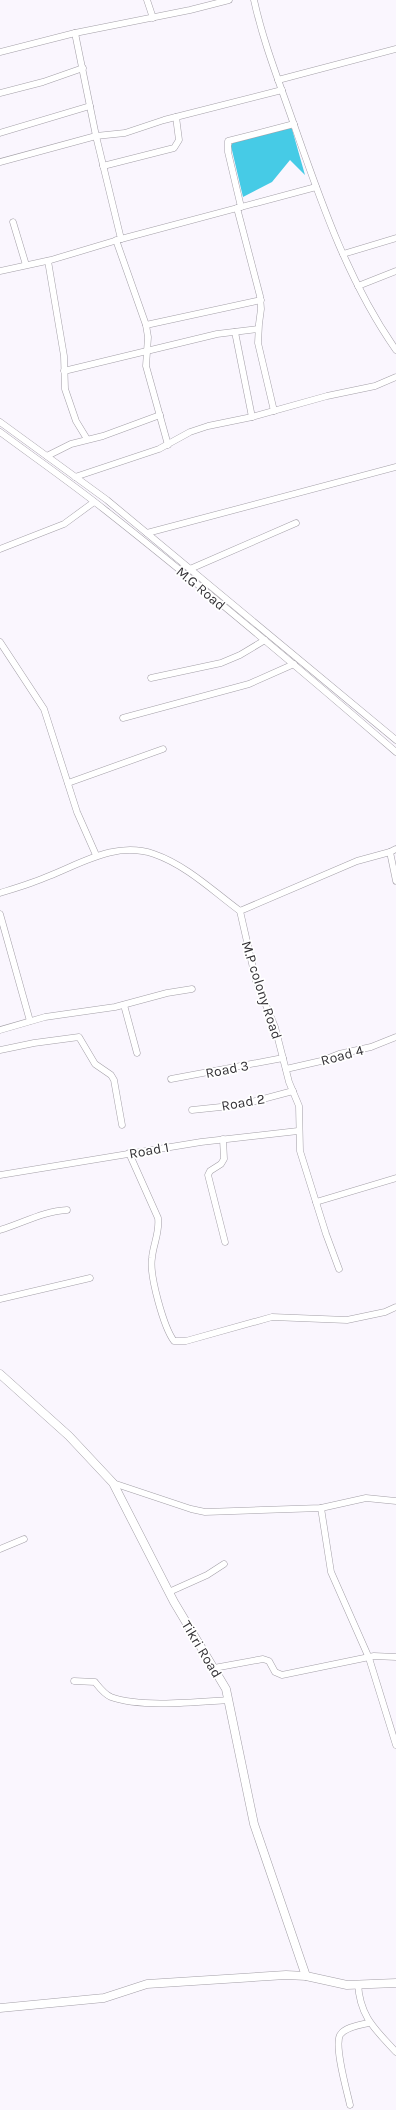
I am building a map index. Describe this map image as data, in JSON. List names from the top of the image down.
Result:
{
  "streets": {
    "street": [
      "M.G Road",
      "M.P colony Road",
      "Road 4",
      "Road 3",
      "Road 2",
      "Road 1",
      "Tikri Road"
    ]
  },
  "crossings": [
    ["M.P colony Road", "Road 4"],
    ["M.P colony Road", "Road 3"],
    ["M.P colony Road", "Road 2"],
    ["M.P colony Road", "Road 1"]
  ]
}
